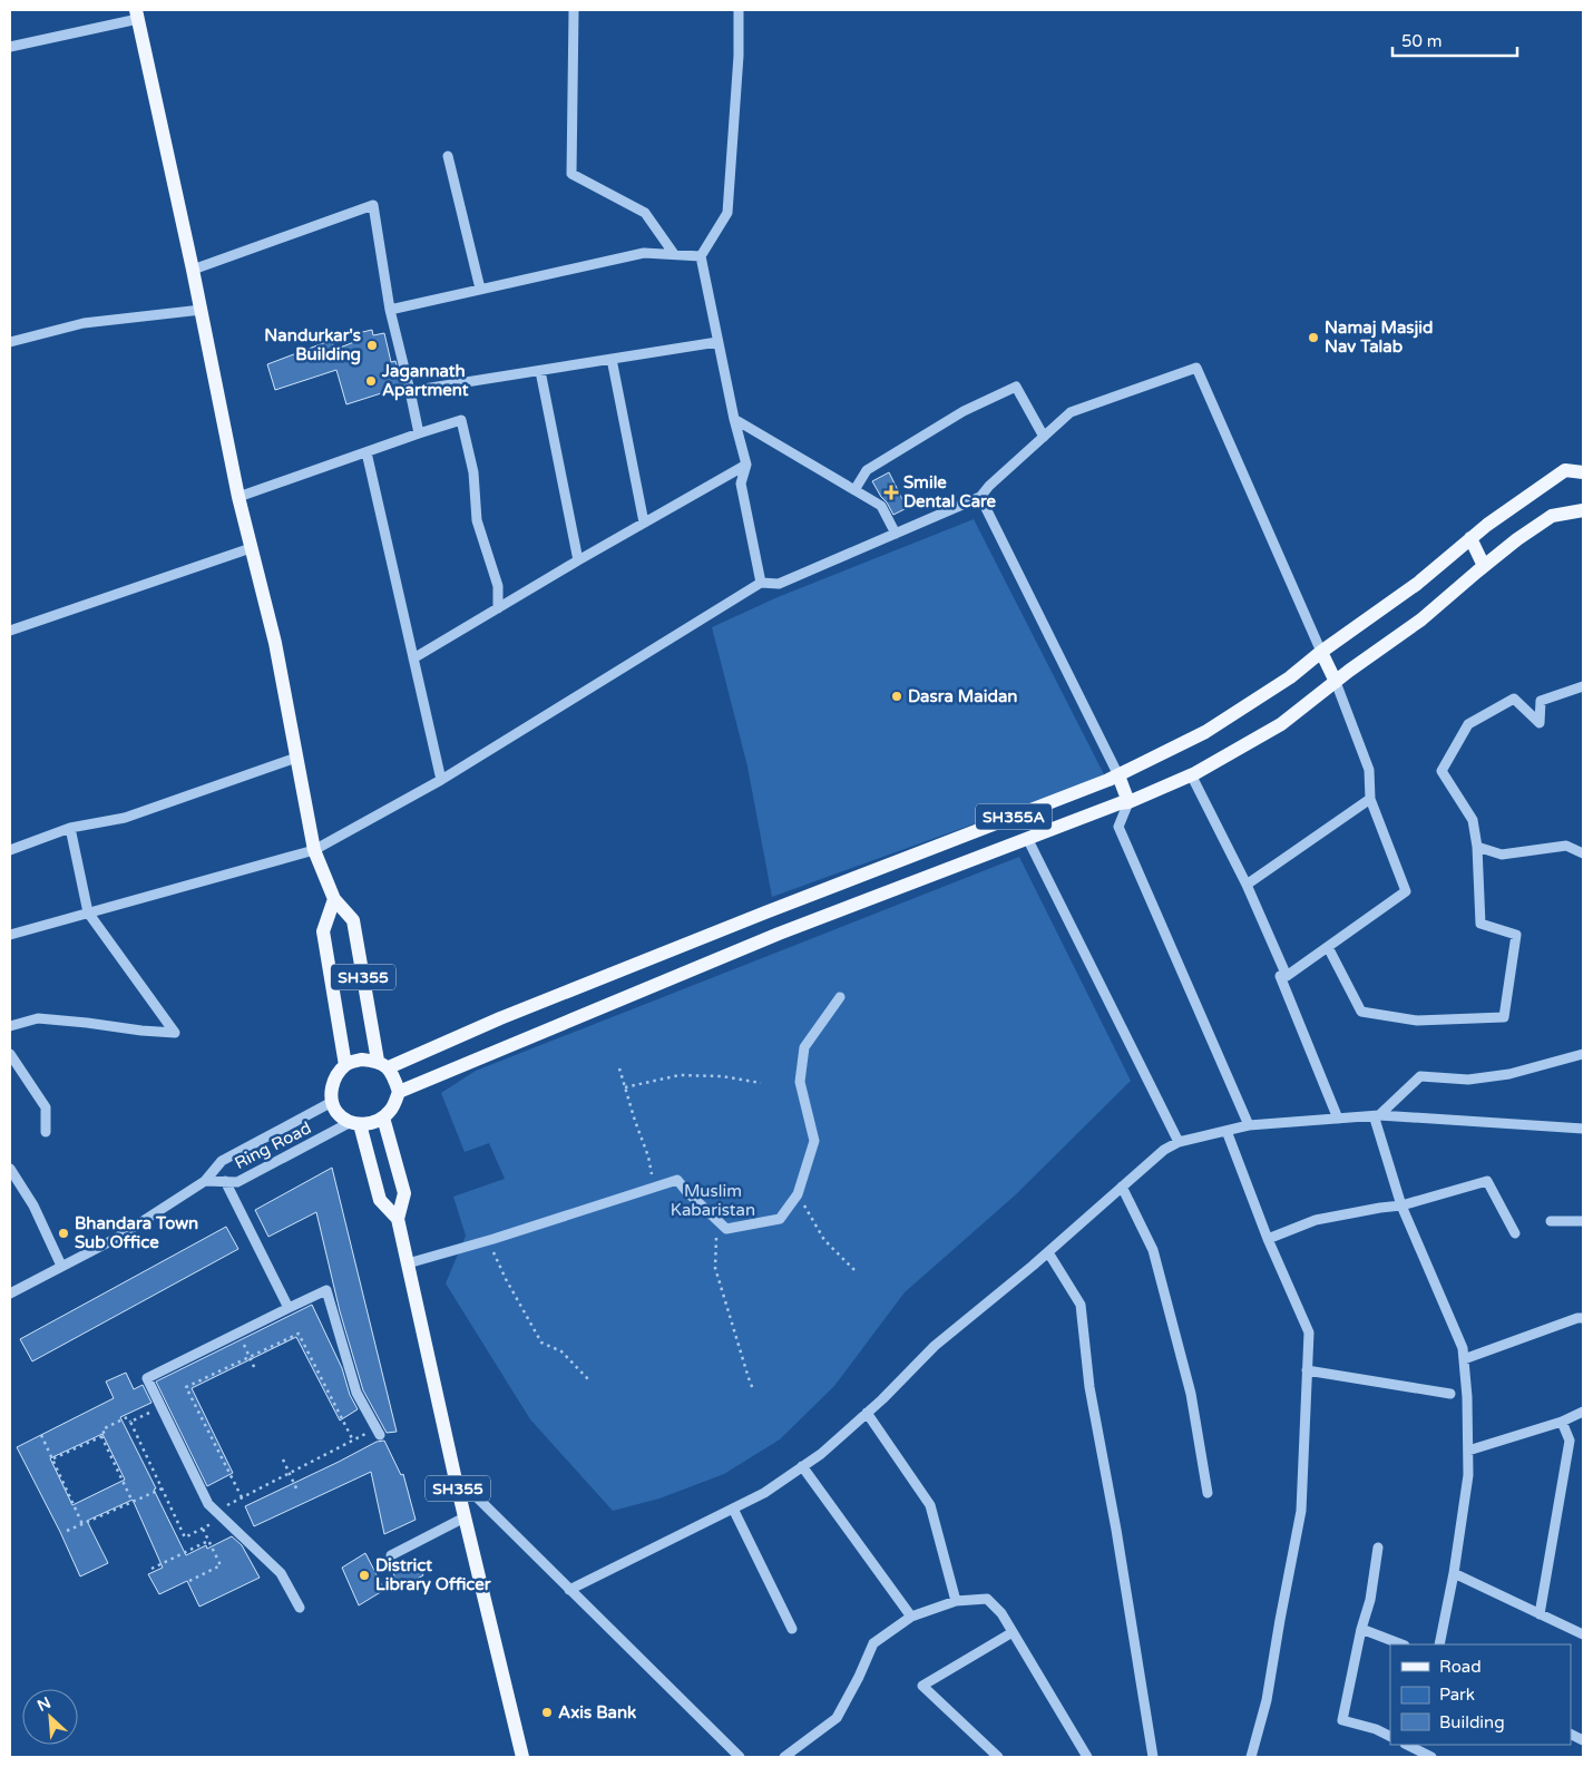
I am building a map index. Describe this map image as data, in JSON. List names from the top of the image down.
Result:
{
  "streets": {
    "main road": ["SH355A", "SH355"],
    "street": ["Ring Road"]
  },
  "crossings": [
    ["SH355A", "SH355"],
    ["SH355A", "Ring Road"],
    ["SH355", "Ring Road"]
  ],
  "parks": ["Muslim Kabaristan"],
  "places": {
    "other": [
      "Namaj Masjid Nav Talab",
      "Nandurkar's Building",
      "Jagannath Apartment",
      "Dasra Maidan",
      "Bhandara Town Sub Office",
      "District Library Officer",
      "Axis Bank"
    ],
    "health": ["Smile Dental Care"]
  },
  "legend": ["Road", "Park", "Building"],
  "scale_bar": "50 m",
  "north": "top left"
}
